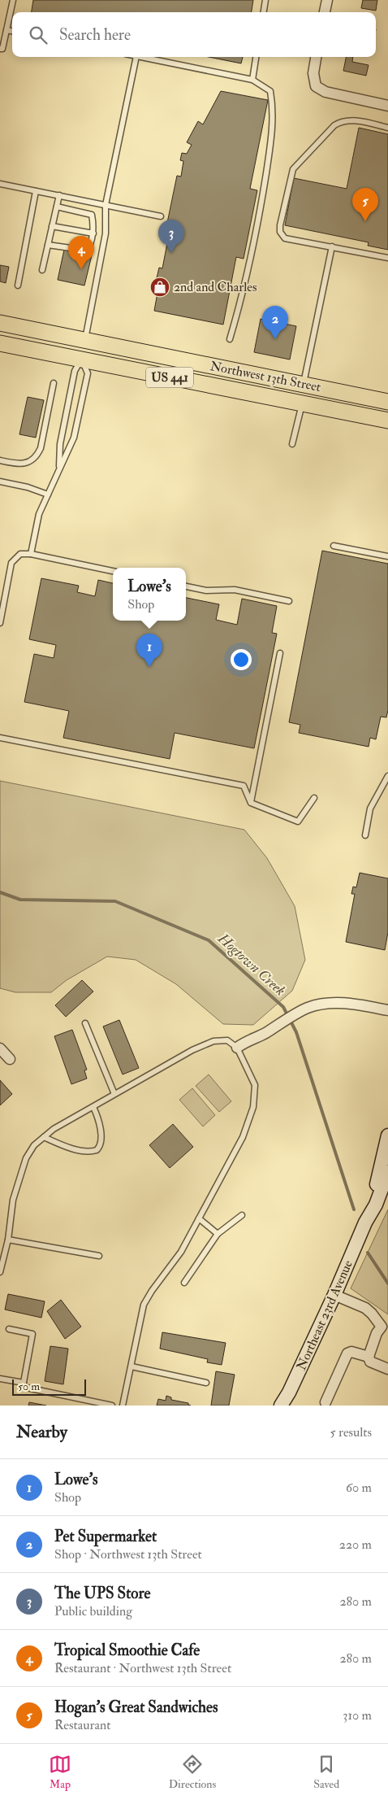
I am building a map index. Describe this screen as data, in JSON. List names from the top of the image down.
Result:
{
  "streets": {
    "main road": ["Northwest 13th Street", "US 441"],
    "street": ["Northeast 23rd Avenue"]
  },
  "water": ["Hogtown Creek"],
  "places": {
    "shop": ["2nd and Charles"]
  },
  "scale_bar": "50 m",
  "page": {
    "search": "Search here",
    "pins": [
      "5",
      "3",
      "4",
      "2",
      "1"
    ],
    "popup": ["Lowe's", "Shop"],
    "scale": "50 m",
    "heading": ["Nearby", "5 results"],
    "list": [
      {
        "mark": "1",
        "name": "Lowe's",
        "note": "Shop",
        "value": "60 m"
      },
      {
        "mark": "2",
        "name": "Pet Supermarket",
        "note": "Shop · Northwest 13th Street",
        "value": "220 m"
      },
      {
        "mark": "3",
        "name": "The UPS Store",
        "note": "Public building",
        "value": "280 m"
      },
      {
        "mark": "4",
        "name": "Tropical Smoothie Cafe",
        "note": "Restaurant · Northwest 13th Street",
        "value": "280 m"
      },
      {
        "mark": "5",
        "name": "Hogan's Great Sandwiches",
        "note": "Restaurant",
        "value": "310 m"
      }
    ],
    "nav": ["Map", "Directions", "Saved"]
  }
}
